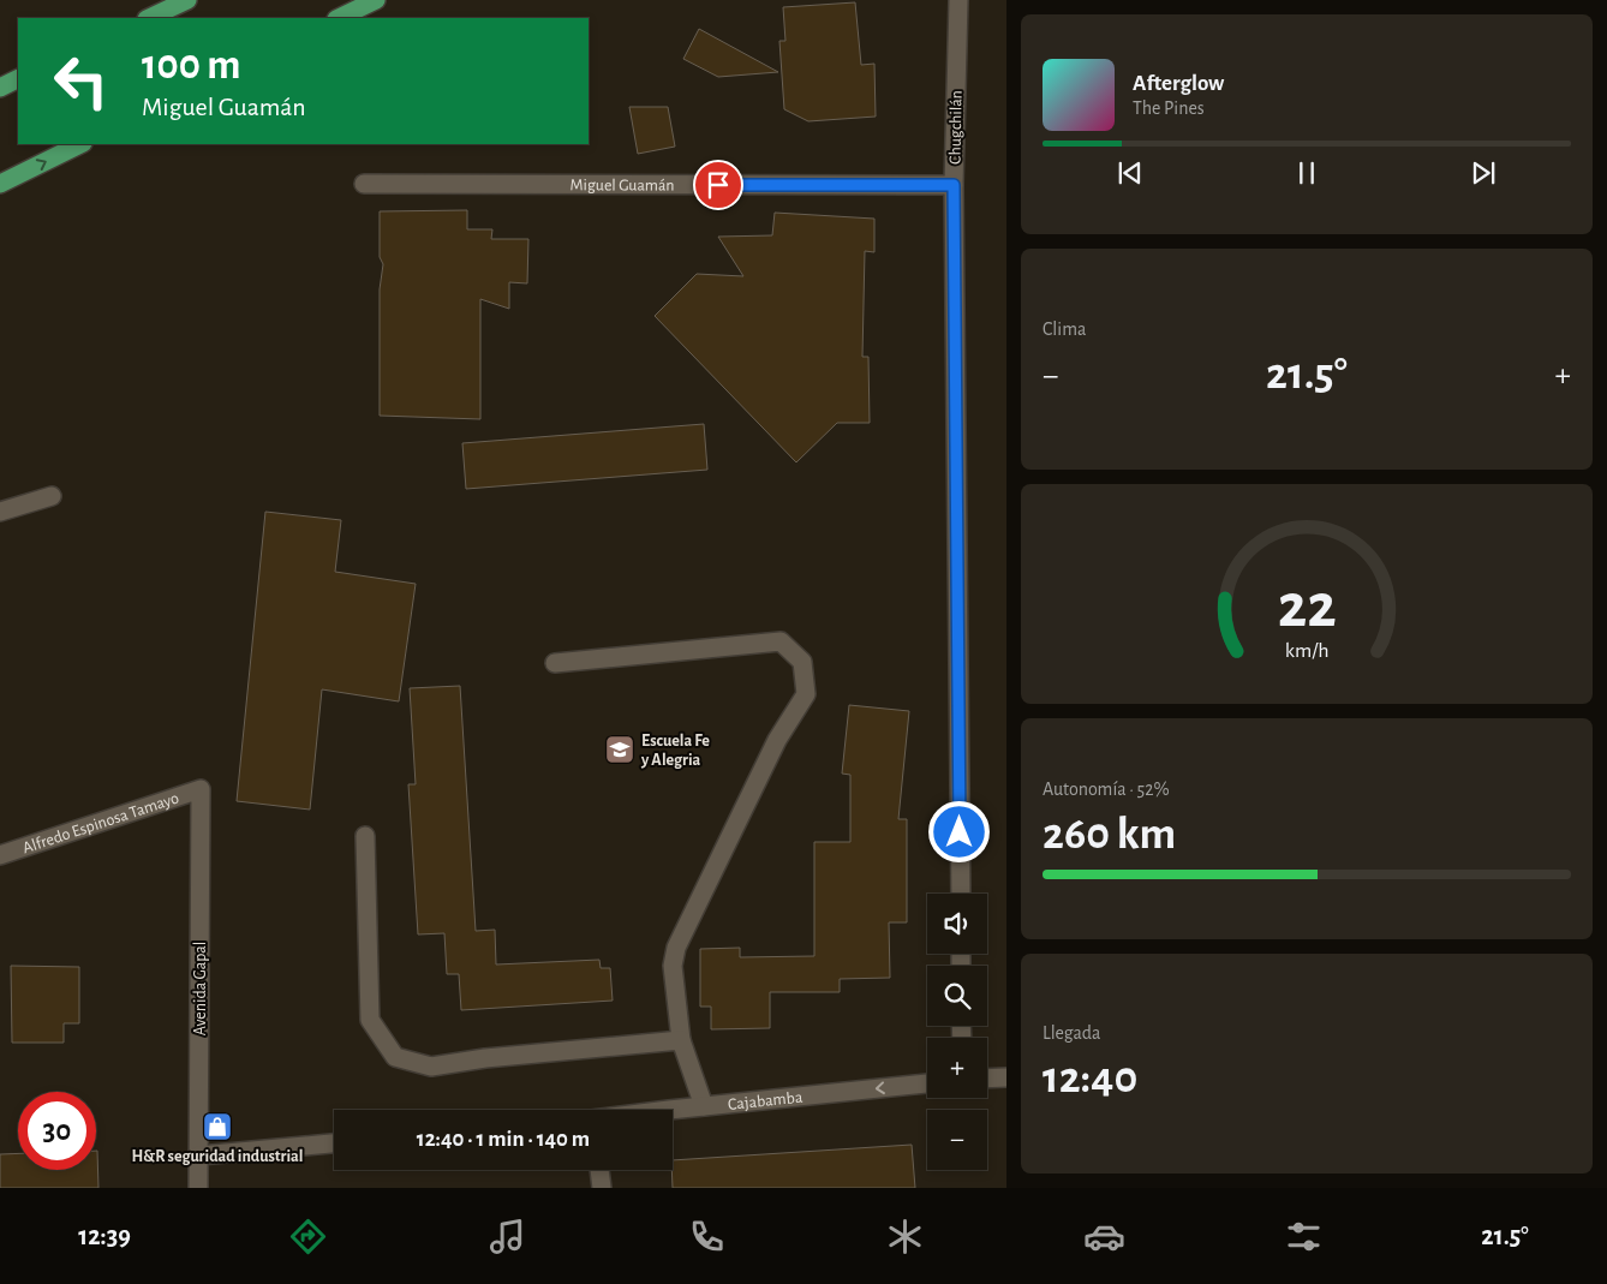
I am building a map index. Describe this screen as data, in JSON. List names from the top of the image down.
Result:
{
  "streets": {
    "street": [
      "Chugchilán",
      "Miguel Guamán",
      "Alfredo Espinosa Tamayo",
      "Avenida Gapal",
      "Cajabamba"
    ]
  },
  "crossings": [
    ["Chugchilán", "Miguel Guamán"],
    ["Alfredo Espinosa Tamayo", "Avenida Gapal"]
  ],
  "one_way": ["Cajabamba"],
  "places": {
    "school or university": ["Escuela Fe y Alegria"],
    "shop": ["H&R seguridad industrial"]
  },
  "page": {
    "turn": ["100 m", "Miguel Guamán"],
    "song": ["Afterglow", "The Pines"],
    "tile": [
      "Clima",
      ["Autonomía · 52%", "260 km"],
      ["Llegada", "12:40"]
    ],
    "heat": ["−", "21.5°", "+"],
    "map_buttons": ["+", "−"],
    "limit": "30",
    "trip": "12:40 · 1 min · 140 m",
    "tabs": ["12:39", "21.5°"],
    "gauge": ["22", "km/h"]
  }
}
